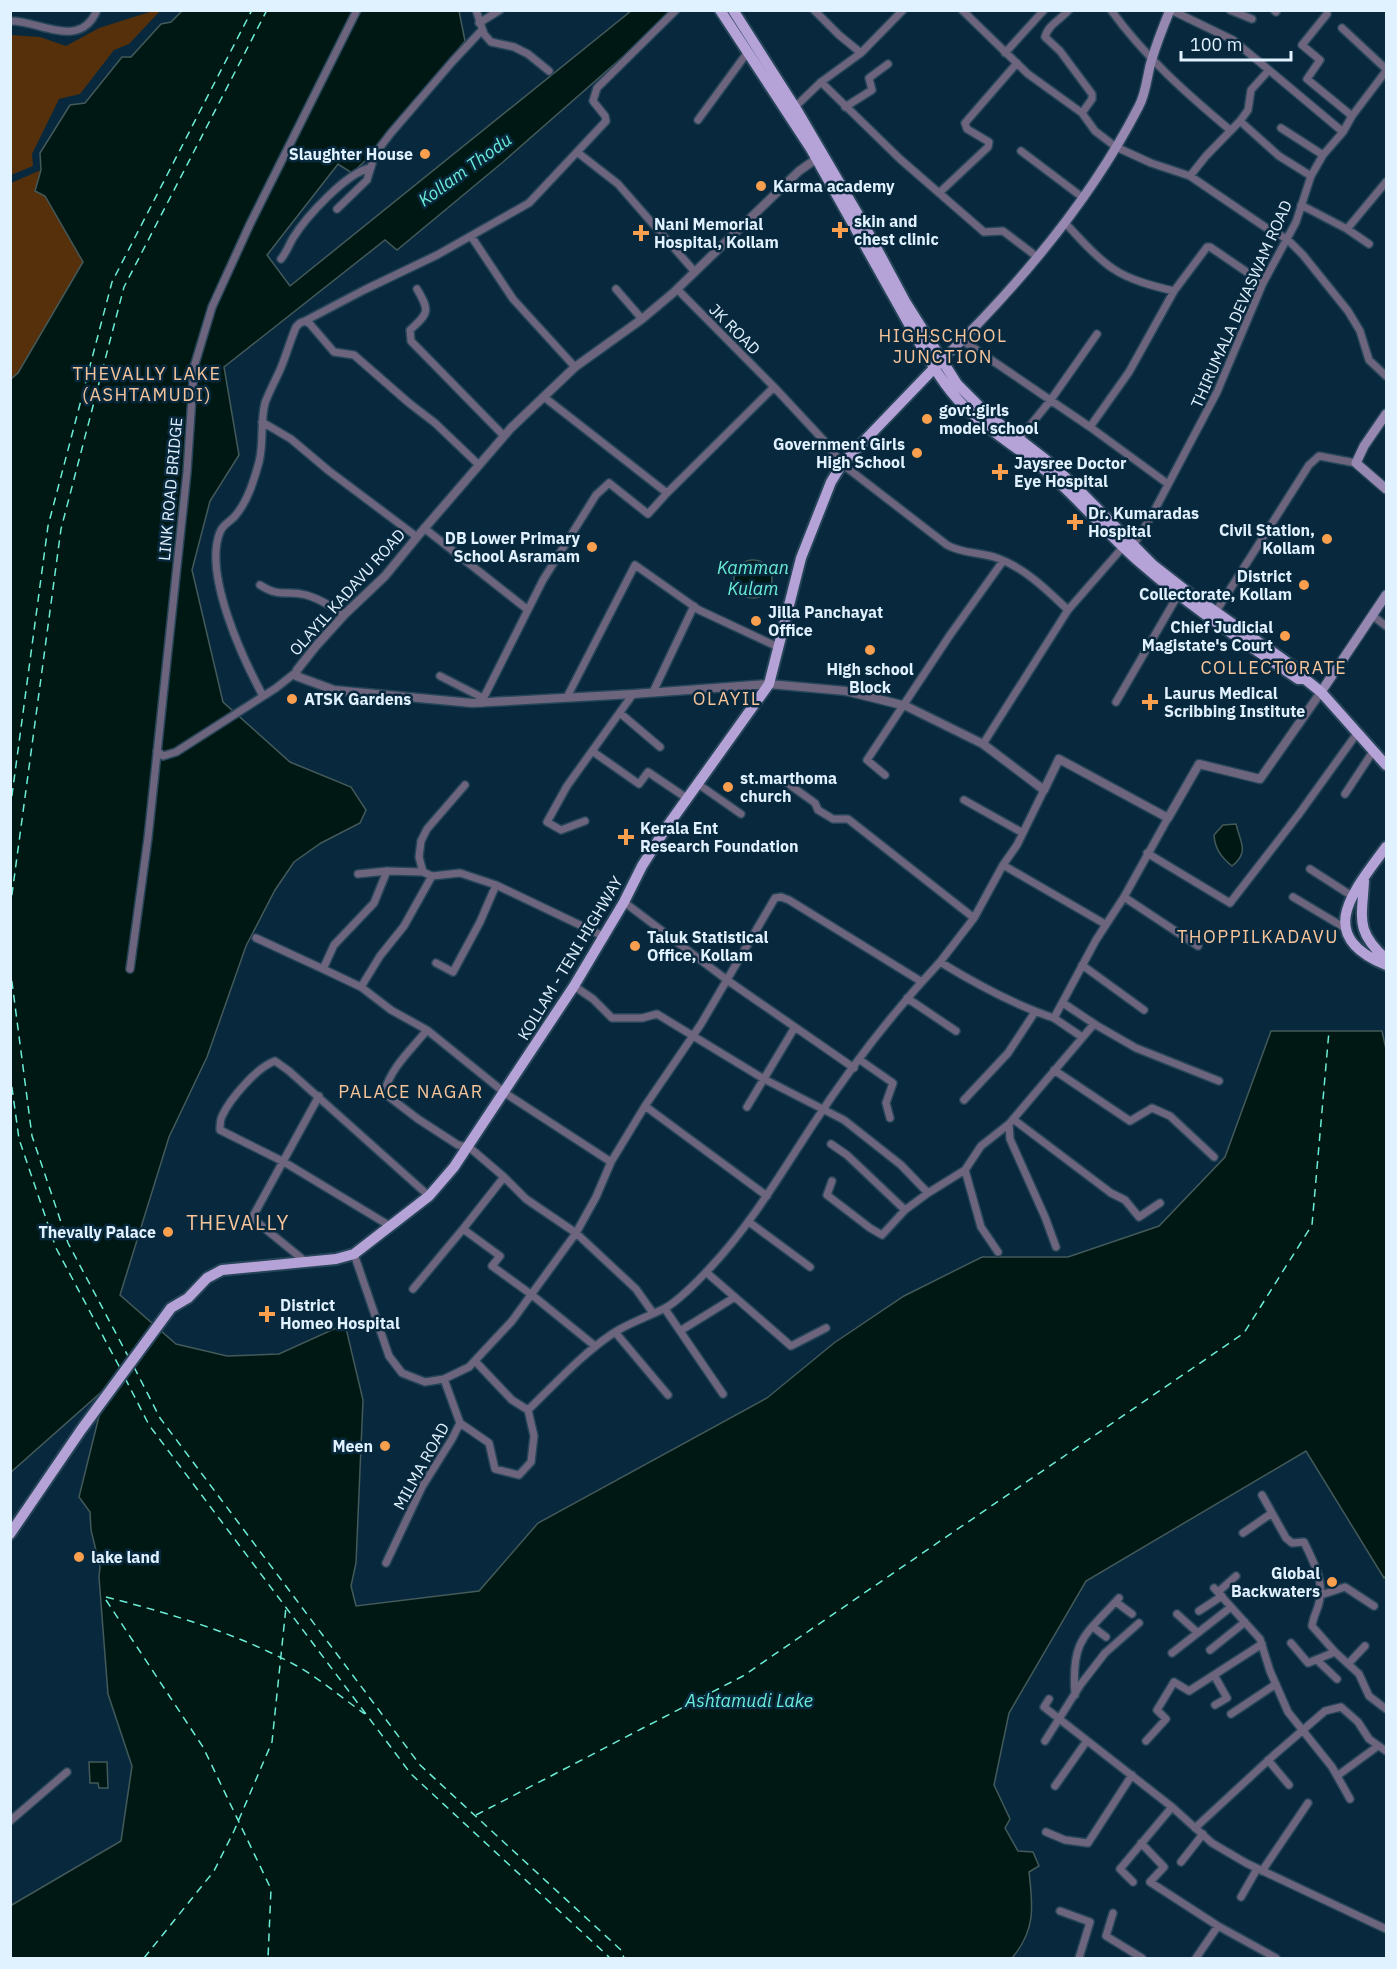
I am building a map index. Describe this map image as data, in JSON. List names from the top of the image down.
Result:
{
  "streets": {
    "main road": ["KOLLAM - TENI HIGHWAY"],
    "street": [
      "THIRUMALA DEVASWAM ROAD",
      "JK ROAD",
      "LINK ROAD BRIDGE",
      "OLAYIL KADAVU ROAD",
      "MILMA ROAD"
    ]
  },
  "crossings": [
    ["THIRUMALA DEVASWAM ROAD", "JK ROAD"],
    ["THIRUMALA DEVASWAM ROAD", "OLAYIL KADAVU ROAD"],
    ["JK ROAD", "OLAYIL KADAVU ROAD"],
    ["JK ROAD", "KOLLAM - TENI HIGHWAY"],
    ["OLAYIL KADAVU ROAD", "KOLLAM - TENI HIGHWAY"]
  ],
  "districts": [
    "HIGHSCHOOL JUNCTION",
    "THEVALLY LAKE (ASHTAMUDI)",
    "COLLECTORATE",
    "OLAYIL",
    "THOPPILKADAVU",
    "PALACE NAGAR",
    "THEVALLY"
  ],
  "water": ["Kollam Thodu", "Kamman Kulam", "Ashtamudi Lake"],
  "places": {
    "other": [
      "Slaughter House",
      "Karma academy",
      "govt.girls model school",
      "Government Girls High School",
      "Civil Station, Kollam",
      "DB Lower Primary School Asramam",
      "District Collectorate, Kollam",
      "Jilla Panchayat Office",
      "Chief Judicial Magistate's Court",
      "High school Block",
      "ATSK Gardens",
      "st.marthoma church",
      "Taluk Statistical Office, Kollam",
      "Thevally Palace",
      "Meen",
      "lake land",
      "Global Backwaters"
    ],
    "health": [
      "skin and chest clinic",
      "Nani Memorial Hospital, Kollam",
      "Jaysree Doctor Eye Hospital",
      "Dr. Kumaradas Hospital",
      "Laurus Medical Scribbing Institute",
      "Kerala Ent Research Foundation",
      "District Homeo Hospital"
    ]
  },
  "scale_bar": "100 m"
}
